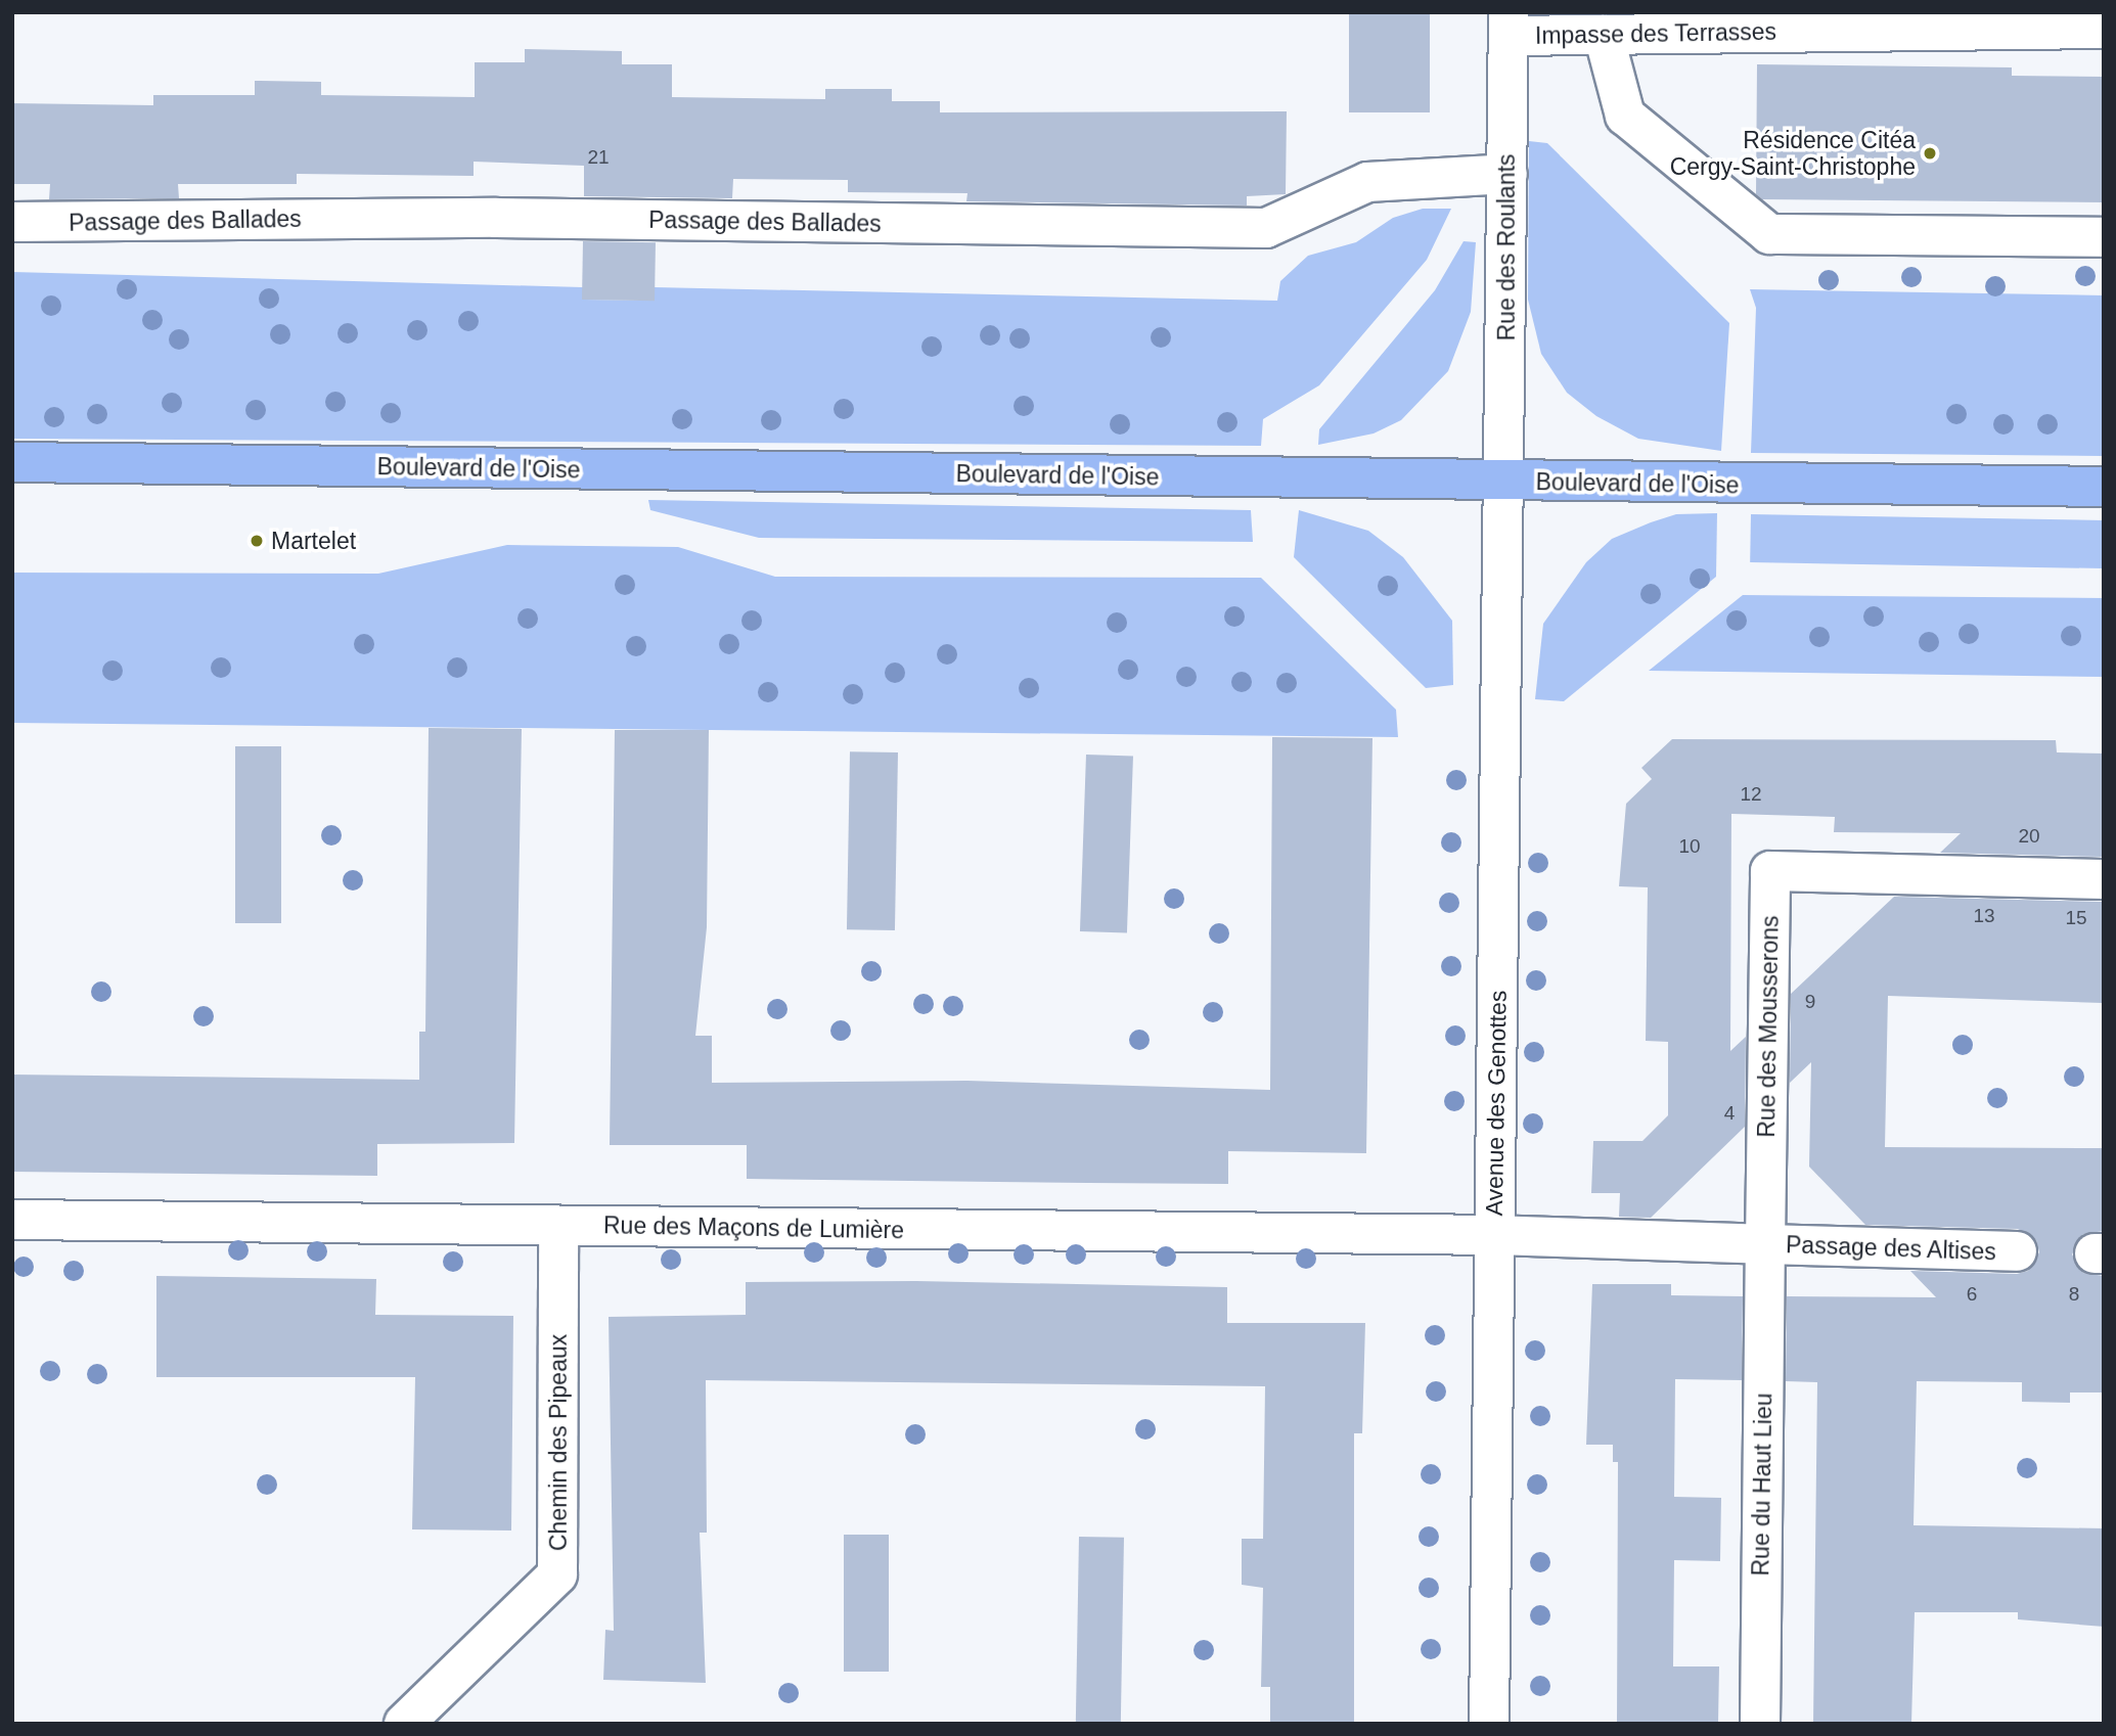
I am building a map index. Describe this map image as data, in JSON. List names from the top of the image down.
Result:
{
  "streets": {
    "main road": ["Boulevard de l'Oise"],
    "street": [
      "Impasse des Terrasses",
      "Passage des Ballades",
      "Rue des Roulants",
      "Rue des Mousserons",
      "Avenue des Genottes",
      "Rue des Maçons de Lumière",
      "Passage des Altises",
      "Chemin des Pipeaux",
      "Rue du Haut Lieu"
    ]
  },
  "crossings": [
    ["Impasse des Terrasses", "Rue des Roulants"],
    ["Passage des Ballades", "Rue des Roulants"],
    ["Rue des Roulants", "Boulevard de l'Oise"],
    ["Rue des Roulants", "Avenue des Genottes"],
    ["Boulevard de l'Oise", "Avenue des Genottes"],
    ["Rue des Mousserons", "Passage des Altises"],
    ["Rue des Mousserons", "Rue du Haut Lieu"],
    ["Avenue des Genottes", "Rue des Maçons de Lumière"],
    ["Rue des Maçons de Lumière", "Chemin des Pipeaux"],
    ["Passage des Altises", "Rue du Haut Lieu"]
  ],
  "places": ["Résidence Citéa Cergy-Saint-Christophe", "Martelet"],
  "house_numbers": [
    "21",
    "12",
    "20",
    "10",
    "13",
    "15",
    "9",
    "4",
    "6",
    "8"
  ]
}
